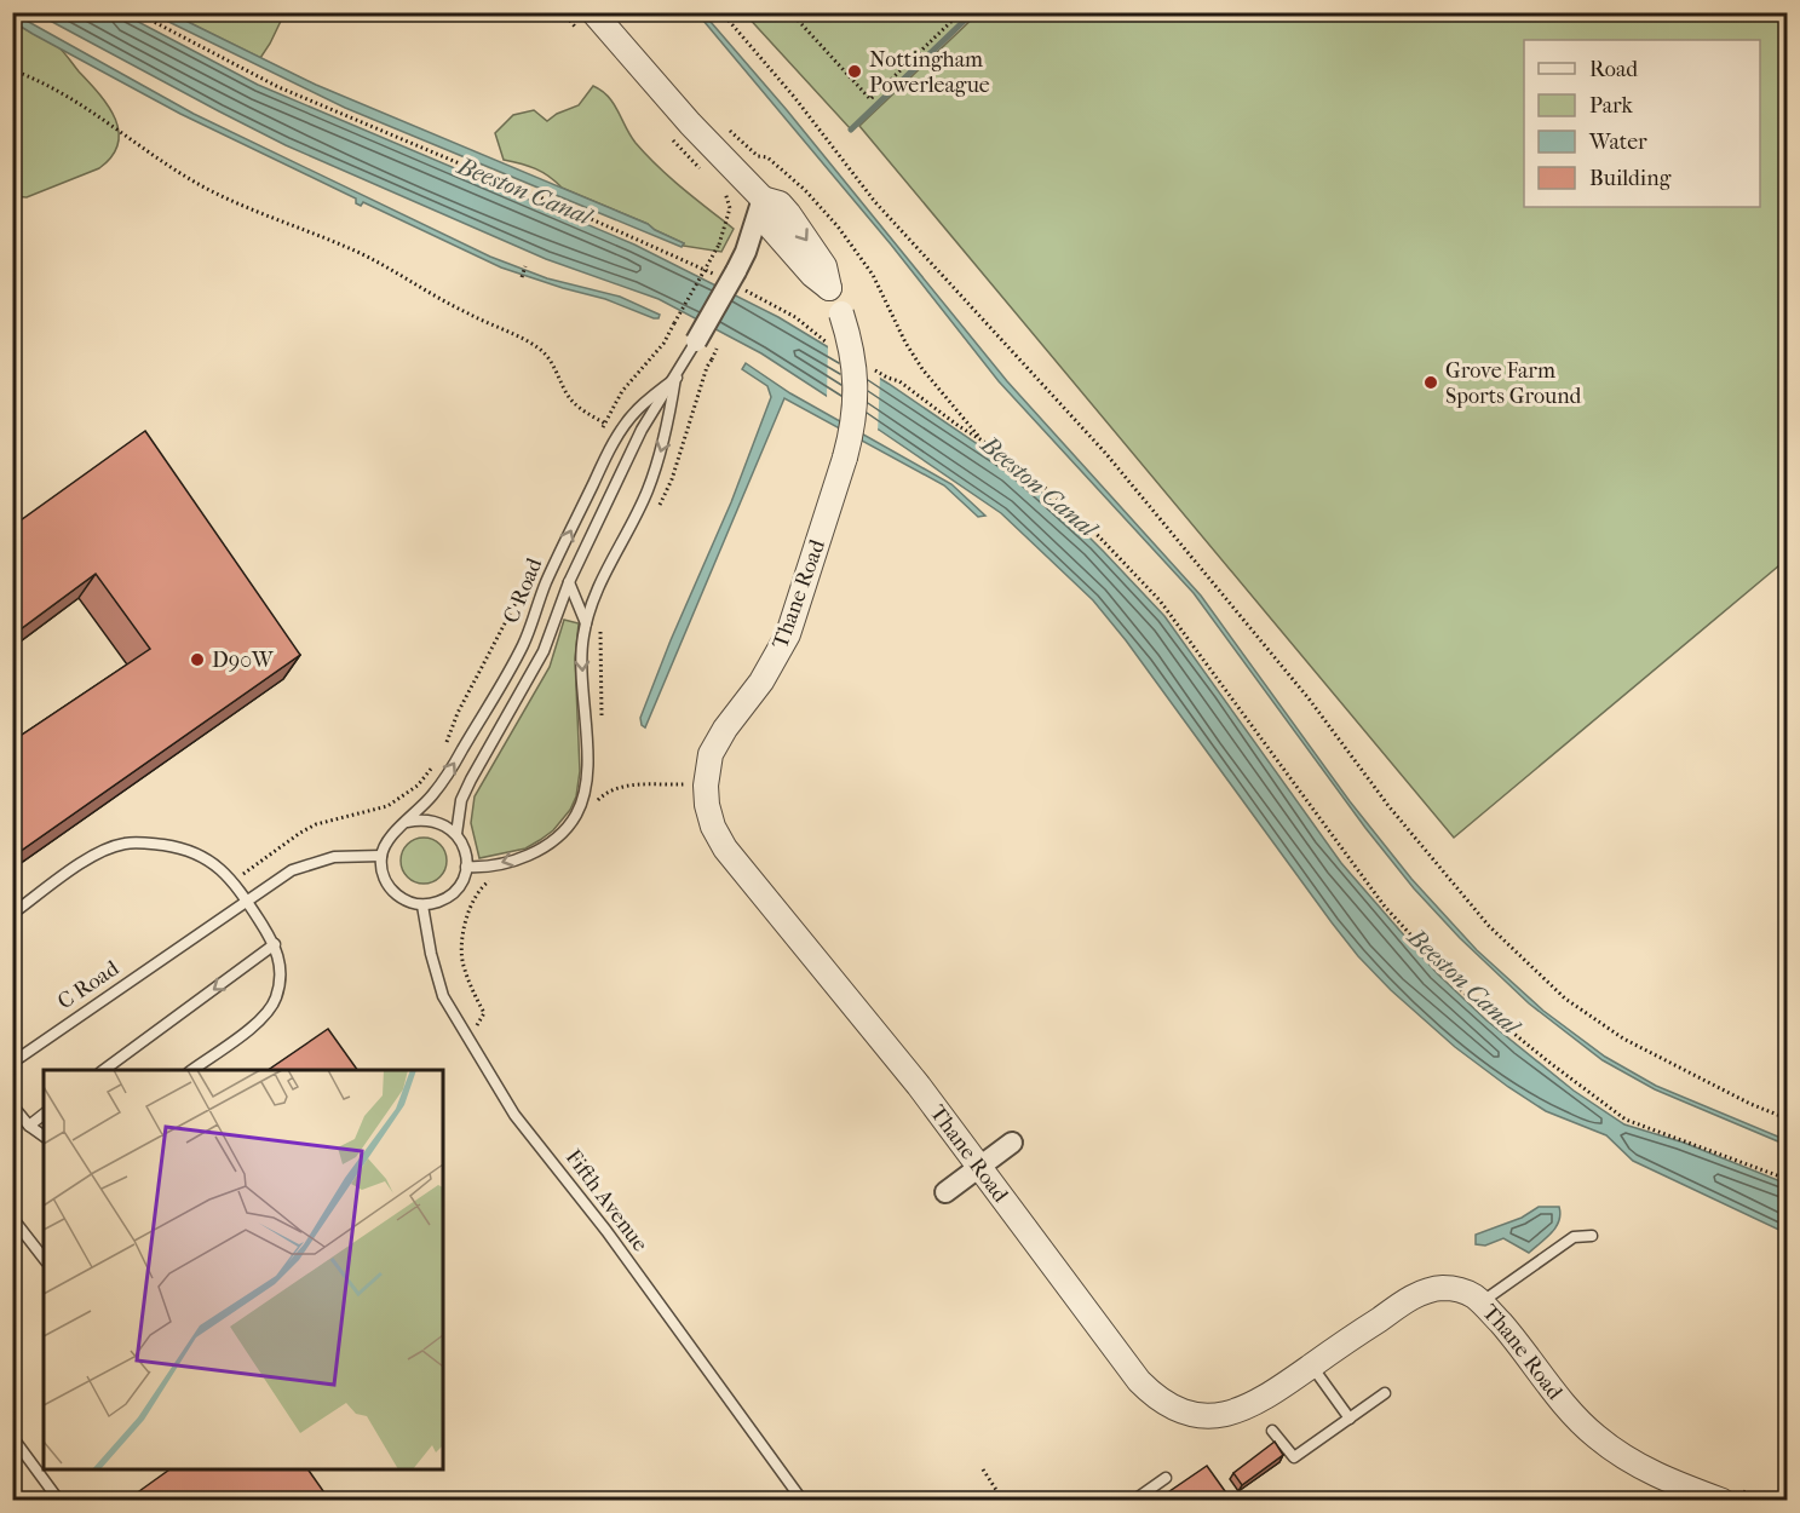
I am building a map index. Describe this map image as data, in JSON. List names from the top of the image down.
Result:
{
  "streets": {
    "street": ["Thane Road"],
    "lane": ["C Road", "Fifth Avenue"]
  },
  "crossings": [
    ["C Road", "Fifth Avenue"]
  ],
  "water": ["Beeston Canal"],
  "places": ["Nottingham Powerleague", "Grove Farm Sports Ground", "D90W"],
  "legend": [
    "Road",
    "Park",
    "Water",
    "Building"
  ]
}
